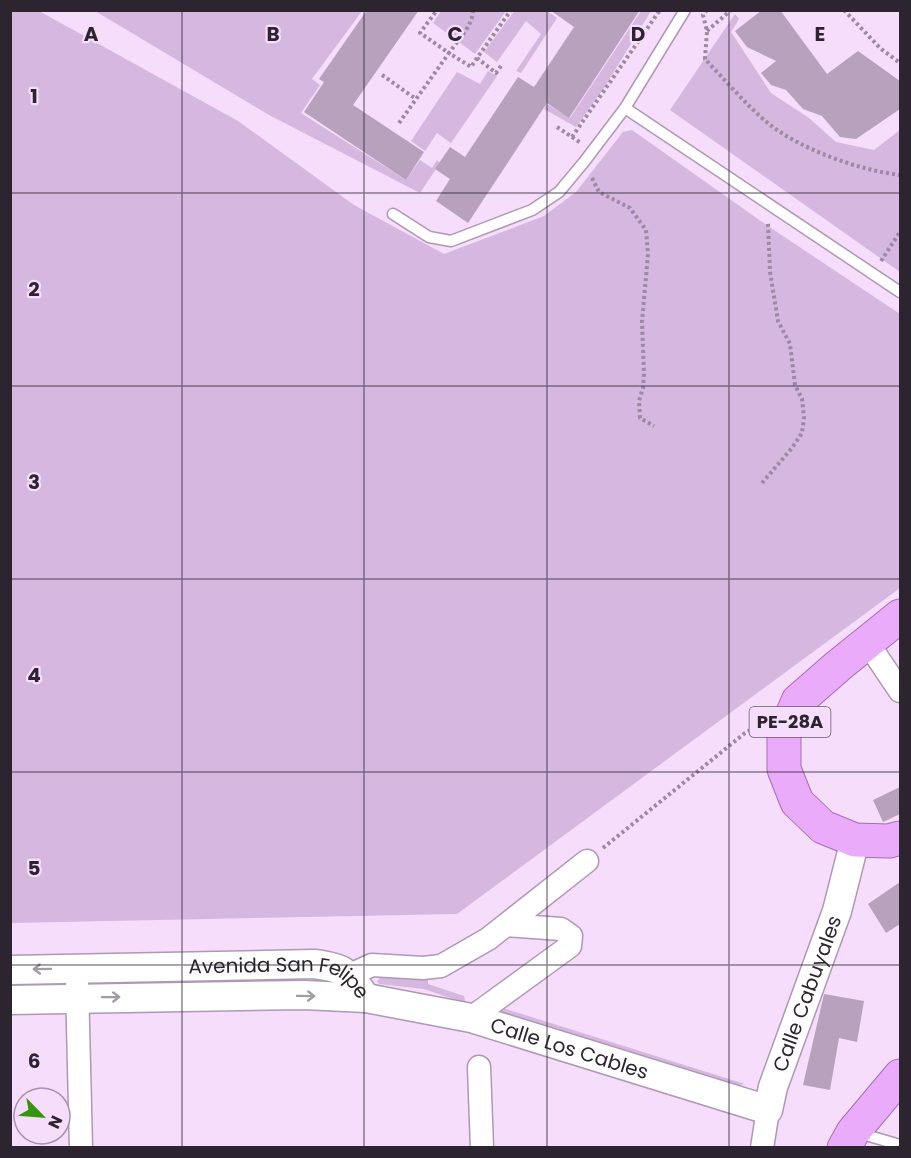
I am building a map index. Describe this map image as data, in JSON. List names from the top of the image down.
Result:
{
  "streets": {
    "highway": ["PE-28A"],
    "street": ["Avenida San Felipe", "Calle Cabuyales", "Calle Los Cables"]
  },
  "crossings": [
    ["PE-28A", "Calle Cabuyales"],
    ["Avenida San Felipe", "Calle Los Cables"],
    ["Calle Cabuyales", "Calle Los Cables"]
  ],
  "north": "bottom right",
  "grid": {
    "columns": [
      "A",
      "B",
      "C",
      "D",
      "E"
    ],
    "rows": [
      "1",
      "2",
      "3",
      "4",
      "5",
      "6"
    ]
  }
}
